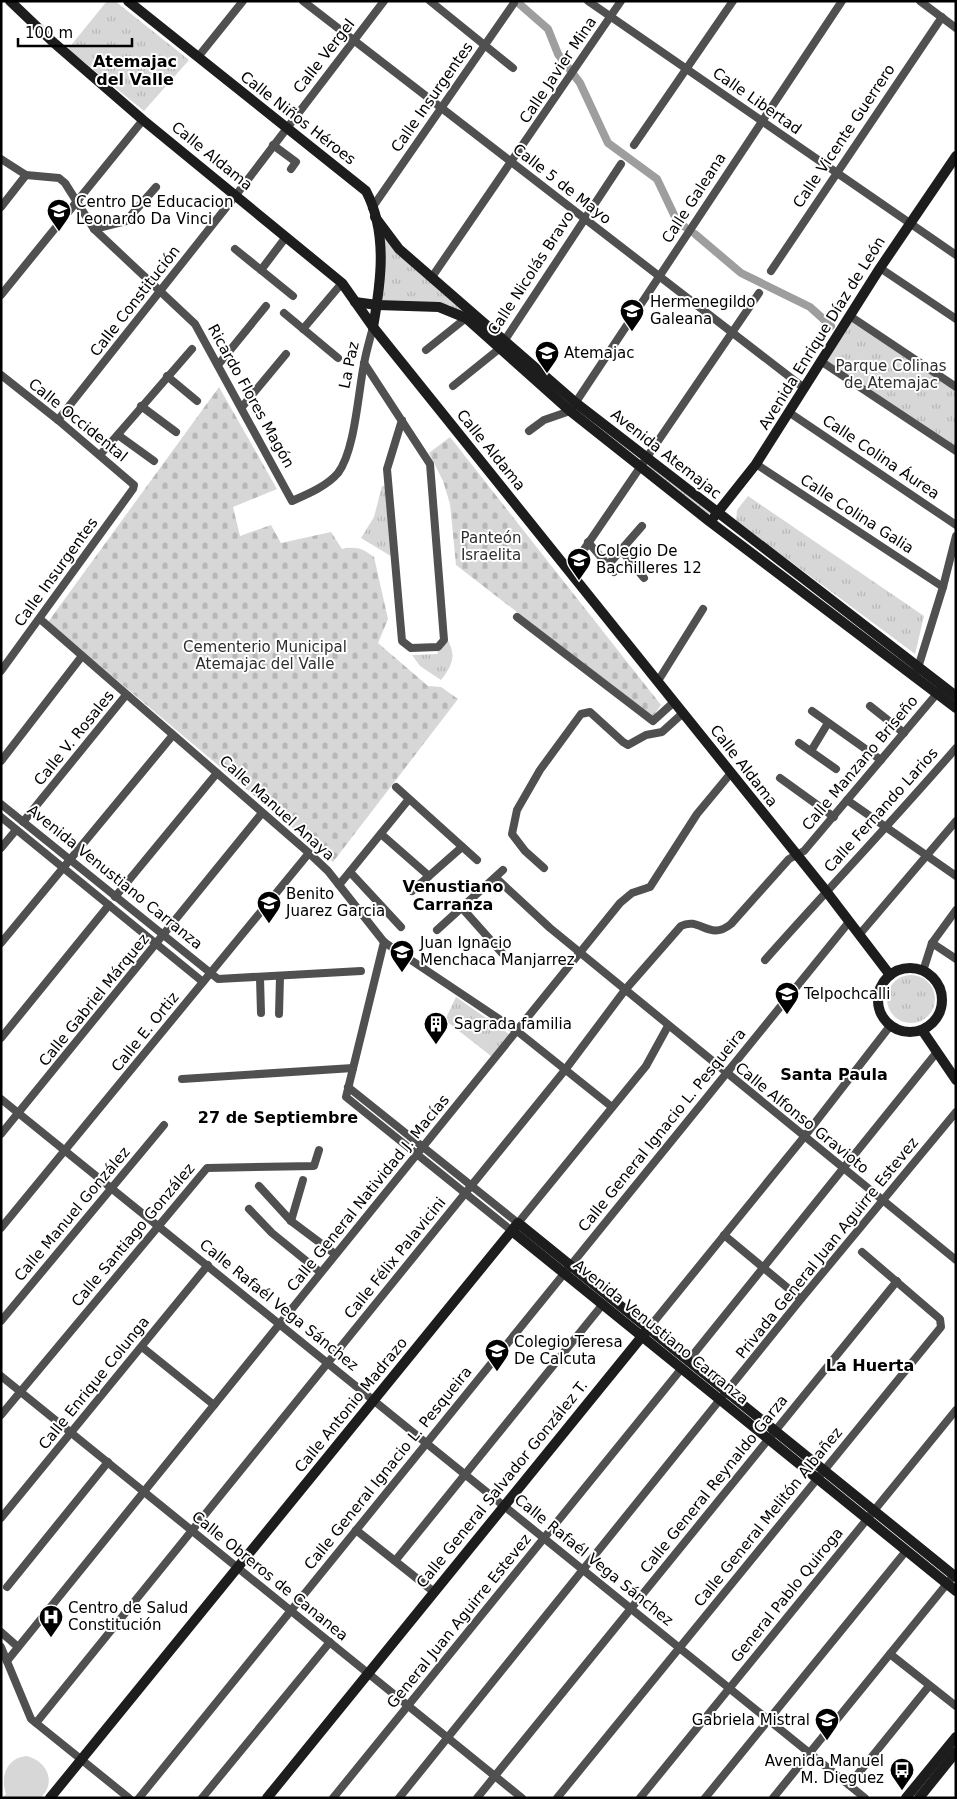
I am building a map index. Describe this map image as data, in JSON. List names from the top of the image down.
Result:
{
  "streets": {
    "street": [
      "Calle Vergel",
      "Calle Javier Mina",
      "Calle Insurgentes",
      "Calle Libertad",
      "Calle Niños Héroes",
      "Calle Vicente Guerrero",
      "Calle Aldama",
      "Calle 5 de Mayo",
      "Calle Galeana",
      "Calle Nicolás Bravo",
      "Calle Constitución",
      "Avenida Enrique Díaz de León",
      "La Paz",
      "Ricardo Flores Magón",
      "Calle Occidental",
      "Avenida Atemajac",
      "Calle Colina Áurea",
      "Calle Colina Galia",
      "Calle V. Rosales",
      "Calle Manzano Briseño",
      "Calle Manuel Anaya",
      "Calle Fernando Larios",
      "Avenida Venustiano Carranza",
      "Calle Gabriel Márquez",
      "Calle E. Ortiz",
      "Calle Alfonso Gravioto",
      "Calle General Ignacio L. Pesqueira",
      "Calle General Natividad J. Macías",
      "Calle Manuel González",
      "Calle Santiago González",
      "Privada General Juan Aguirre Estevez",
      "Calle Félix Palavicini",
      "Calle Rafaél Vega Sánchez",
      "Calle Enrique Colunga",
      "Calle Antonio Madrazo",
      "Calle General Salvador González T.",
      "Calle General Reynaldo Garza",
      "Calle General Melitón Albañez",
      "Calle Obreros de Cananea",
      "General Pablo Quiroga",
      "General Juan Aguirre Estevez"
    ]
  },
  "crossings": [
    ["Calle Vergel", "Calle Niños Héroes"],
    ["Calle Vergel", "Calle 5 de Mayo"],
    ["Calle Vergel", "Calle Constitución"],
    ["Calle Javier Mina", "Calle Libertad"],
    ["Calle Javier Mina", "Calle 5 de Mayo"],
    ["Calle Javier Mina", "Avenida Atemajac"],
    ["Calle Insurgentes", "Calle Niños Héroes"],
    ["Calle Insurgentes", "Calle 5 de Mayo"],
    ["Calle Insurgentes", "La Paz"],
    ["Calle Insurgentes", "Calle Occidental"],
    ["Calle Insurgentes", "Avenida Atemajac"],
    ["Calle Insurgentes", "Calle Manuel Anaya"],
    ["Calle Libertad", "Calle Vicente Guerrero"],
    ["Calle Libertad", "Calle Galeana"],
    ["Calle Libertad", "Avenida Enrique Díaz de León"],
    ["Calle Niños Héroes", "Calle Constitución"],
    ["Calle Niños Héroes", "La Paz"],
    ["Calle Niños Héroes", "Avenida Atemajac"],
    ["Calle Aldama", "Calle Constitución"],
    ["Calle Aldama", "La Paz"],
    ["Calle Aldama", "Avenida Atemajac"],
    ["Calle Aldama", "Calle Manzano Briseño"],
    ["Calle Aldama", "Calle Fernando Larios"],
    ["Calle Aldama", "Calle General Ignacio L. Pesqueira"],
    ["Calle Aldama", "Calle General Natividad J. Macías"],
    ["Calle Aldama", "Calle Félix Palavicini"],
    ["Calle Aldama", "Calle General Salvador González T."],
    ["Calle 5 de Mayo", "Calle Galeana"],
    ["Calle 5 de Mayo", "Calle Nicolás Bravo"],
    ["Calle 5 de Mayo", "Avenida Enrique Díaz de León"],
    ["Calle Galeana", "Avenida Atemajac"],
    ["Calle Nicolás Bravo", "Avenida Atemajac"],
    ["Calle Constitución", "Ricardo Flores Magón"],
    ["Calle Constitución", "Calle Occidental"],
    ["Avenida Enrique Díaz de León", "Avenida Atemajac"],
    ["Avenida Enrique Díaz de León", "Calle Colina Áurea"],
    ["Avenida Enrique Díaz de León", "Calle Colina Galia"],
    ["La Paz", "Ricardo Flores Magón"],
    ["La Paz", "Avenida Atemajac"],
    ["Avenida Atemajac", "Calle Manzano Briseño"],
    ["Calle V. Rosales", "Calle Manuel Anaya"],
    ["Calle V. Rosales", "Avenida Venustiano Carranza"],
    ["Calle Manzano Briseño", "Calle Félix Palavicini"],
    ["Calle Manuel Anaya", "Calle Gabriel Márquez"],
    ["Calle Manuel Anaya", "Calle E. Ortiz"],
    ["Calle Manuel Anaya", "Calle General Natividad J. Macías"],
    ["Calle Manuel Anaya", "Calle Félix Palavicini"],
    ["Calle Manuel Anaya", "Calle Antonio Madrazo"],
    ["Avenida Venustiano Carranza", "Calle Gabriel Márquez"],
    ["Avenida Venustiano Carranza", "Calle E. Ortiz"],
    ["Avenida Venustiano Carranza", "Calle General Ignacio L. Pesqueira"],
    ["Avenida Venustiano Carranza", "Calle General Natividad J. Macías"],
    ["Avenida Venustiano Carranza", "Privada General Juan Aguirre Estevez"],
    ["Avenida Venustiano Carranza", "Calle Félix Palavicini"],
    ["Avenida Venustiano Carranza", "Calle Antonio Madrazo"],
    ["Avenida Venustiano Carranza", "Calle General Salvador González T."],
    ["Avenida Venustiano Carranza", "Calle General Reynaldo Garza"],
    ["Avenida Venustiano Carranza", "Calle General Melitón Albañez"],
    ["Avenida Venustiano Carranza", "General Pablo Quiroga"],
    ["Avenida Venustiano Carranza", "General Juan Aguirre Estevez"],
    ["Calle Gabriel Márquez", "Calle Rafaél Vega Sánchez"],
    ["Calle E. Ortiz", "Calle Rafaél Vega Sánchez"],
    ["Calle Alfonso Gravioto", "Calle General Ignacio L. Pesqueira"],
    ["Calle Alfonso Gravioto", "Calle General Natividad J. Macías"],
    ["Calle Alfonso Gravioto", "Privada General Juan Aguirre Estevez"],
    ["Calle Alfonso Gravioto", "Calle Félix Palavicini"],
    ["Calle Alfonso Gravioto", "Calle Antonio Madrazo"],
    ["Calle Alfonso Gravioto", "Calle General Salvador González T."],
    ["Calle Alfonso Gravioto", "General Juan Aguirre Estevez"],
    ["Calle General Ignacio L. Pesqueira", "Calle Rafaél Vega Sánchez"],
    ["Calle General Ignacio L. Pesqueira", "Calle Obreros de Cananea"],
    ["Calle General Natividad J. Macías", "Calle Rafaél Vega Sánchez"],
    ["Calle General Natividad J. Macías", "Calle Obreros de Cananea"],
    ["Calle Manuel González", "Calle Rafaél Vega Sánchez"],
    ["Calle Santiago González", "Calle Rafaél Vega Sánchez"],
    ["Calle Santiago González", "Calle Obreros de Cananea"],
    ["Privada General Juan Aguirre Estevez", "Calle Rafaél Vega Sánchez"],
    ["Privada General Juan Aguirre Estevez", "Calle Obreros de Cananea"],
    ["Calle Félix Palavicini", "Calle Rafaél Vega Sánchez"],
    ["Calle Félix Palavicini", "Calle Obreros de Cananea"],
    ["Calle Rafaél Vega Sánchez", "Calle Enrique Colunga"],
    ["Calle Rafaél Vega Sánchez", "Calle Antonio Madrazo"],
    ["Calle Rafaél Vega Sánchez", "Calle General Salvador González T."],
    ["Calle Rafaél Vega Sánchez", "Calle General Reynaldo Garza"],
    ["Calle Rafaél Vega Sánchez", "Calle General Melitón Albañez"],
    ["Calle Rafaél Vega Sánchez", "General Pablo Quiroga"],
    ["Calle Rafaél Vega Sánchez", "General Juan Aguirre Estevez"],
    ["Calle Enrique Colunga", "Calle Obreros de Cananea"],
    ["Calle Antonio Madrazo", "Calle Obreros de Cananea"],
    ["Calle General Salvador González T.", "Calle Obreros de Cananea"],
    ["Calle General Reynaldo Garza", "Calle General Melitón Albañez"],
    ["Calle General Reynaldo Garza", "Calle Obreros de Cananea"],
    ["Calle Obreros de Cananea", "General Juan Aguirre Estevez"]
  ],
  "districts": [
    "Atemajac del Valle",
    "Venustiano Carranza",
    "Santa Paula",
    "27 de Septiembre",
    "La Huerta"
  ],
  "parks": ["Parque Colinas de Atemajac", "Panteón Israelita", "Cementerio Municipal Atemajac del Valle"],
  "places": {
    "school or university": [
      "Centro De Educacion Leonardo Da Vinci",
      "Hermenegildo Galeana",
      "Atemajac",
      "Colegio De Bachilleres 12",
      "Benito Juarez Garcia",
      "Juan Ignacio Menchaca Manjarrez",
      "Telpochcalli",
      "Colegio Teresa De Calcuta",
      "Gabriela Mistral"
    ],
    "building": ["Sagrada familia"],
    "hospital": ["Centro de Salud Constitución"],
    "bus stop": ["Avenida Manuel M. Dieguez"]
  },
  "scale_bar": "100 m"
}
